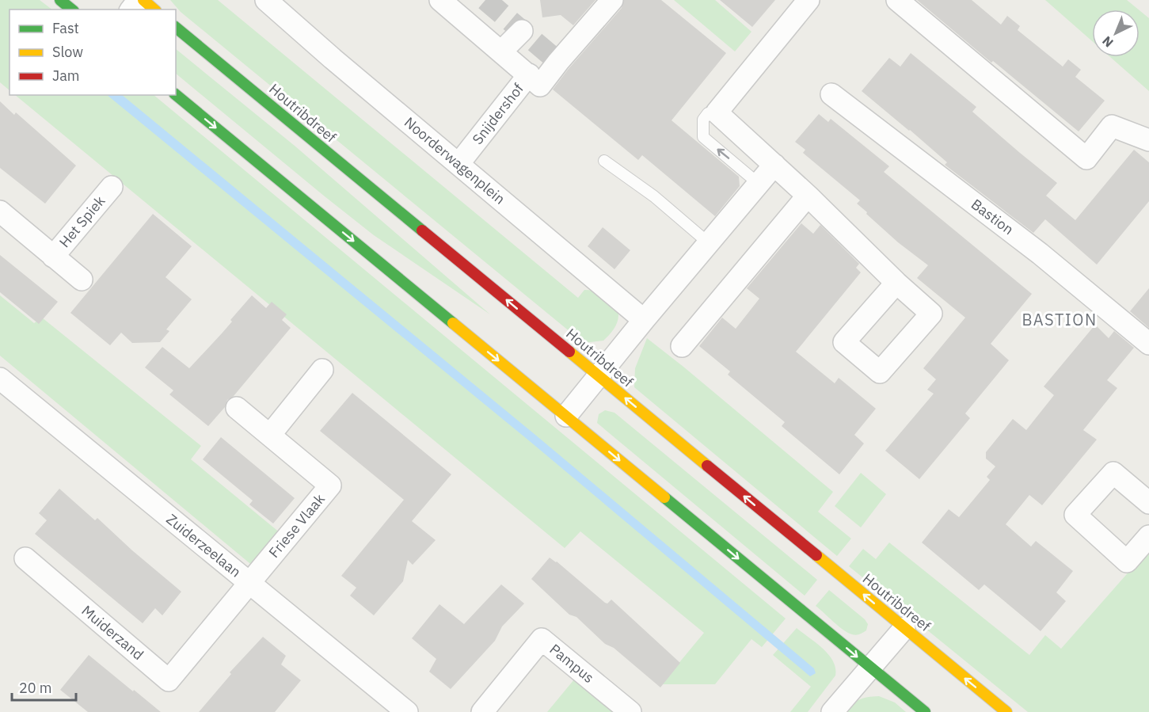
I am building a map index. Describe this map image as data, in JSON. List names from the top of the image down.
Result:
{
  "streets": {
    "main road": ["Houtribdreef"],
    "street": [
      "Snijdershof",
      "Noorderwagenplein",
      "Bastion",
      "Het Spiek",
      "Friese Vlaak",
      "Zuiderzeelaan",
      "Muiderzand",
      "Pampus"
    ]
  },
  "crossings": [
    ["Snijdershof", "Noorderwagenplein"],
    ["Friese Vlaak", "Zuiderzeelaan"],
    ["Friese Vlaak", "Muiderzand"],
    ["Zuiderzeelaan", "Muiderzand"]
  ],
  "districts": ["BASTION"],
  "legend": ["Fast", "Slow", "Jam"],
  "scale_bar": "20 m",
  "north": "bottom left"
}
